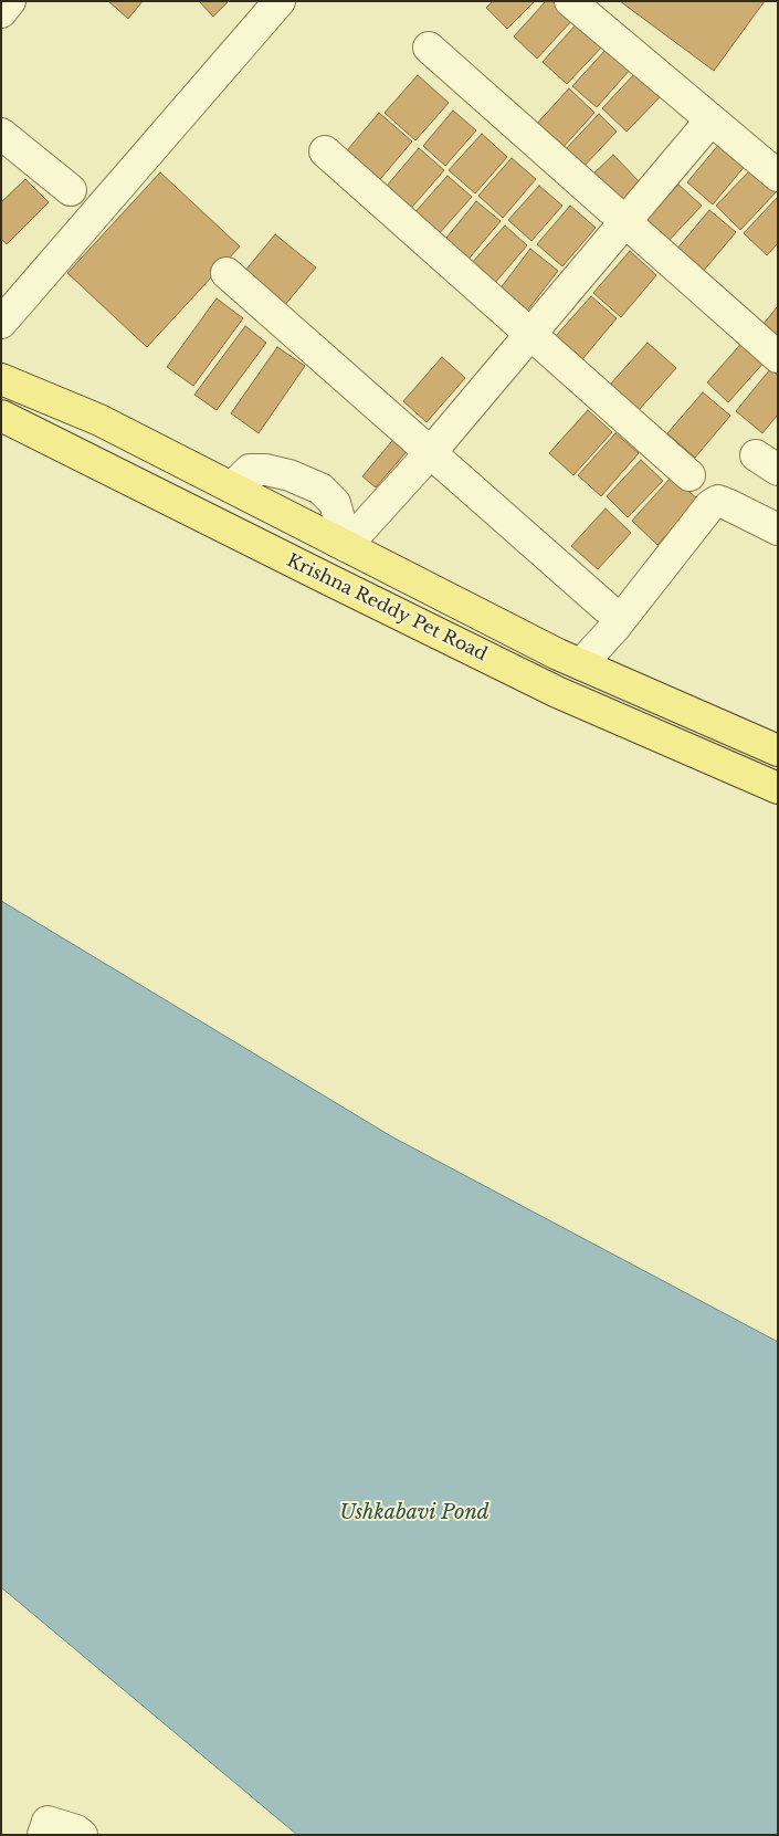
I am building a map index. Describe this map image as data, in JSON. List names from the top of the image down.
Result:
{
  "streets": {
    "main road": ["Krishna Reddy Pet Road"]
  },
  "water": ["Ushkabavi Pond"]
}
